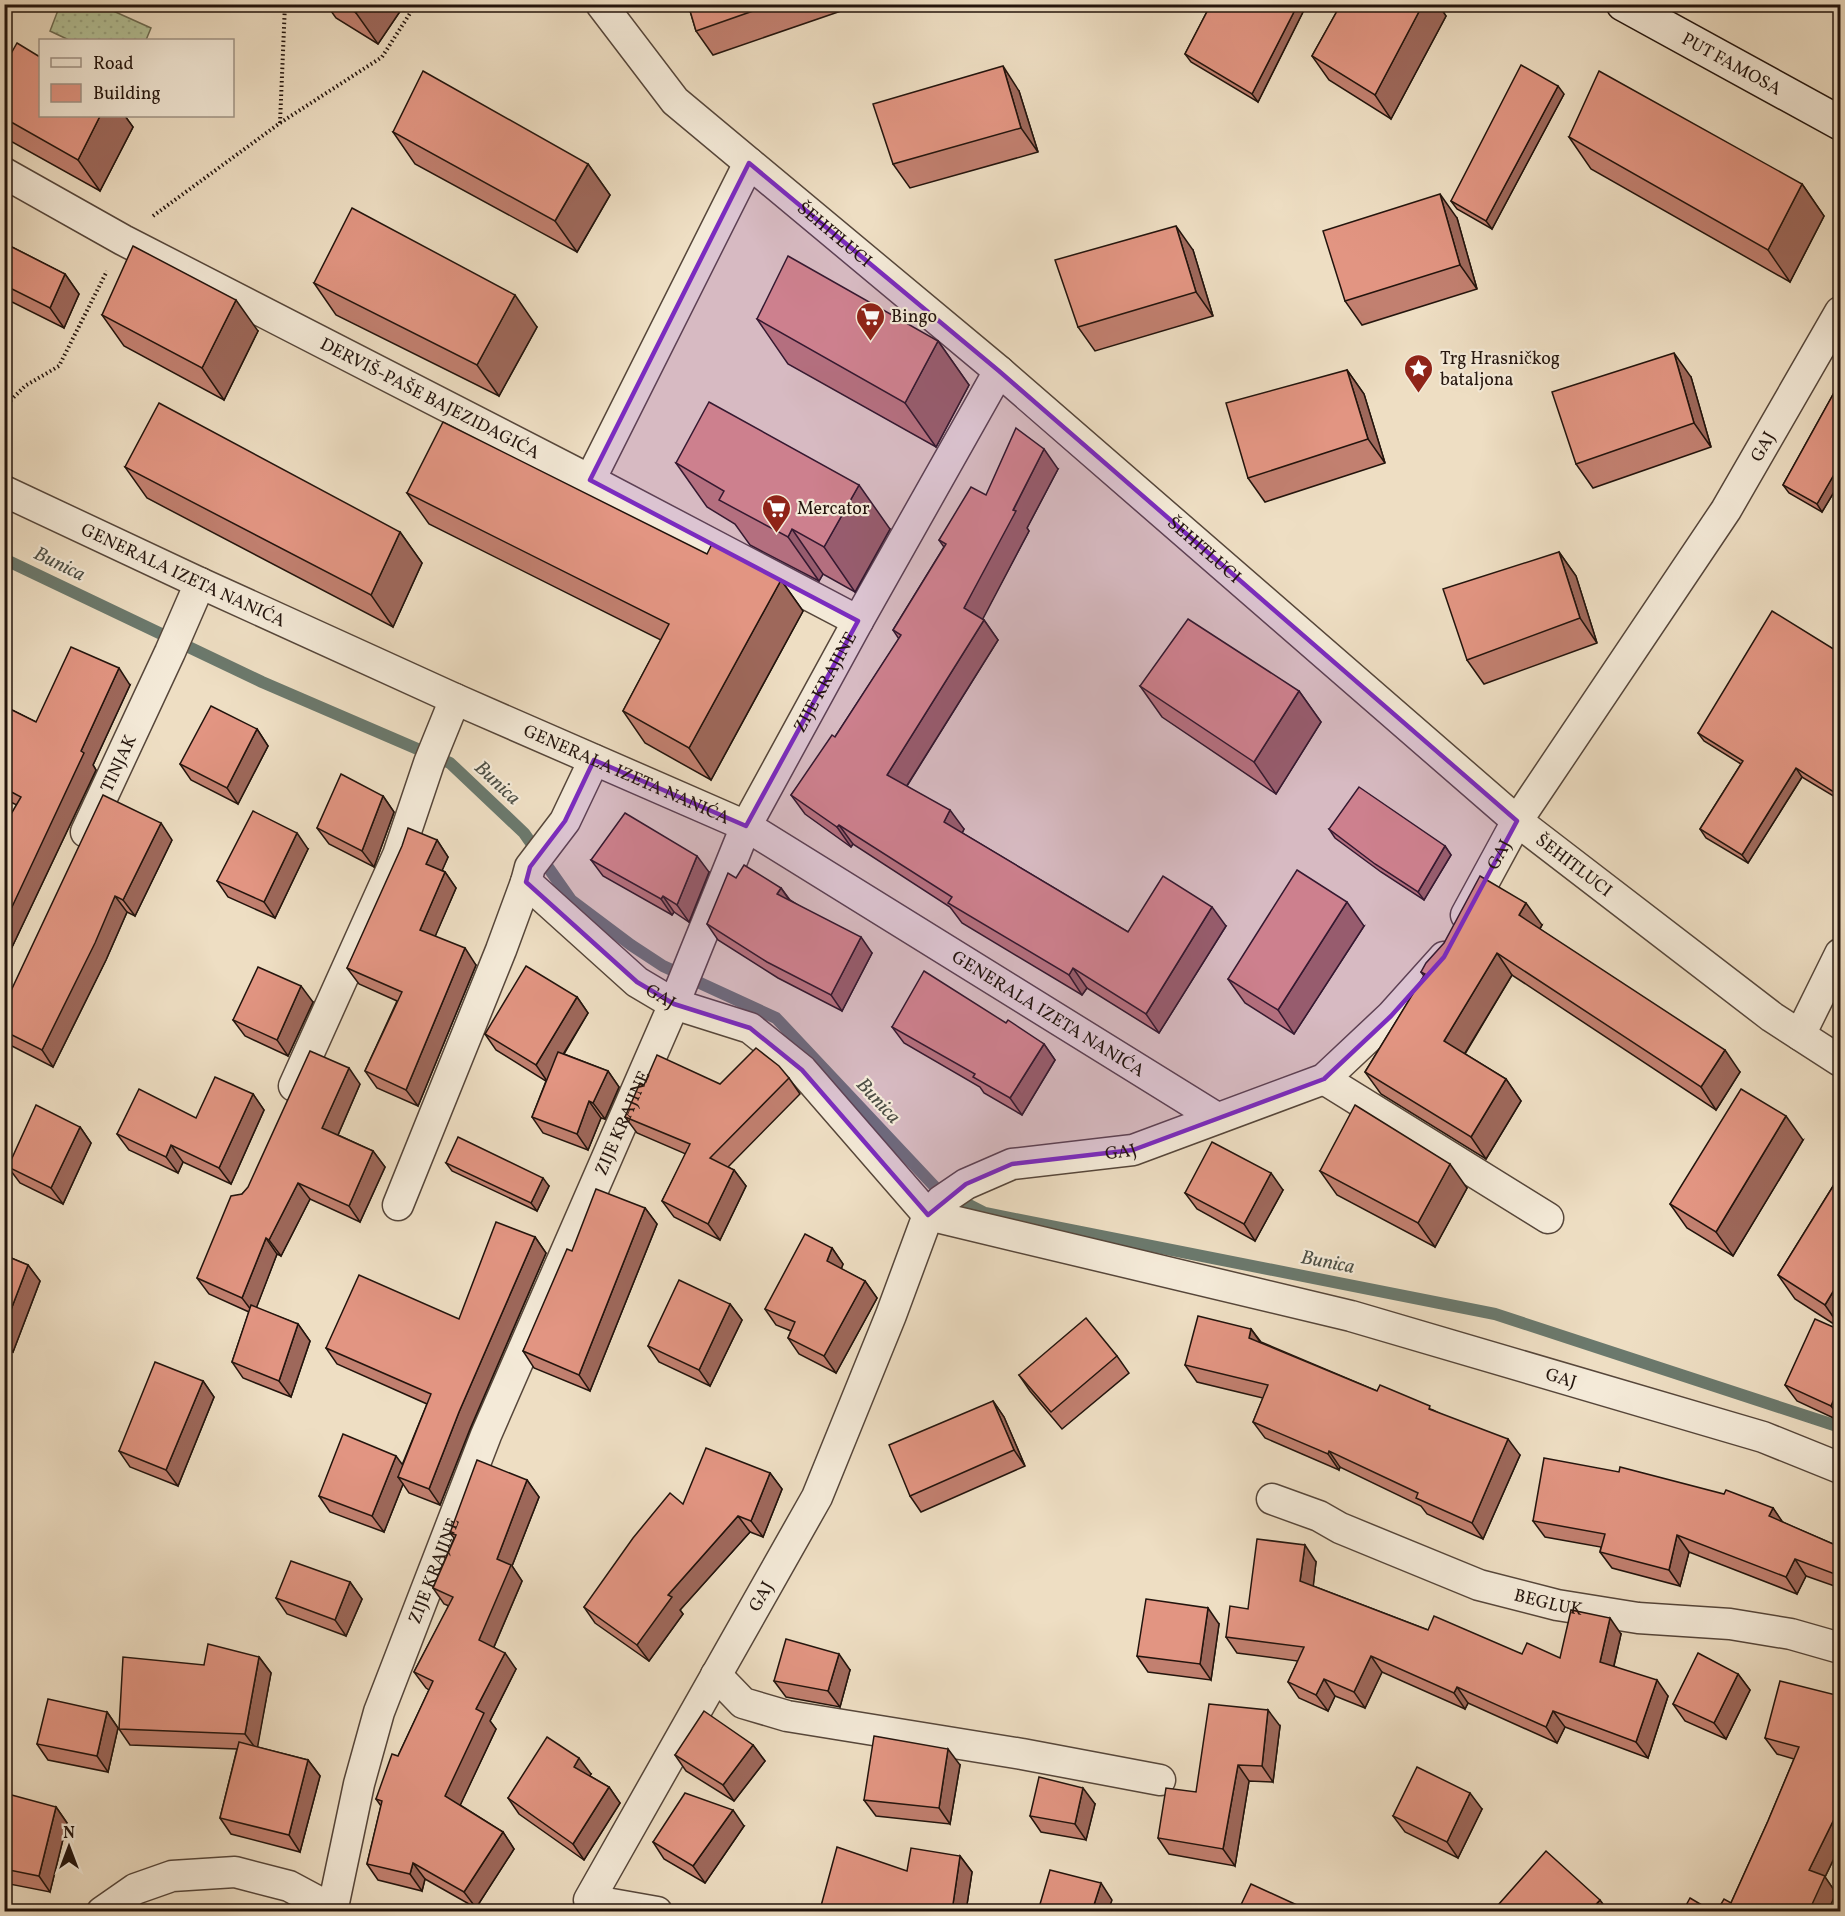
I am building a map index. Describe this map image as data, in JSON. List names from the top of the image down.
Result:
{
  "streets": {
    "main road": ["PUT FAMOSA"],
    "street": [
      "ŠEHITLUCI",
      "DERVIŠ-PAŠE BAJEZIDAGIĆA",
      "GAJ",
      "GENERALA IZETA NANIĆA",
      "ZIJE KRAJINE",
      "TINJAK",
      "BEGLUK"
    ]
  },
  "crossings": [
    ["ŠEHITLUCI", "GAJ"],
    ["ŠEHITLUCI", "ZIJE KRAJINE"],
    ["DERVIŠ-PAŠE BAJEZIDAGIĆA", "ZIJE KRAJINE"],
    ["GAJ", "GENERALA IZETA NANIĆA"],
    ["GAJ", "ZIJE KRAJINE"],
    ["GENERALA IZETA NANIĆA", "ZIJE KRAJINE"],
    ["GENERALA IZETA NANIĆA", "TINJAK"]
  ],
  "water": ["Bunica"],
  "places": {
    "supermarket": ["Bingo", "Mercator"],
    "place": ["Trg Hrasničkog bataljona"]
  },
  "legend": ["Road", "Building"],
  "north": "top"
}
